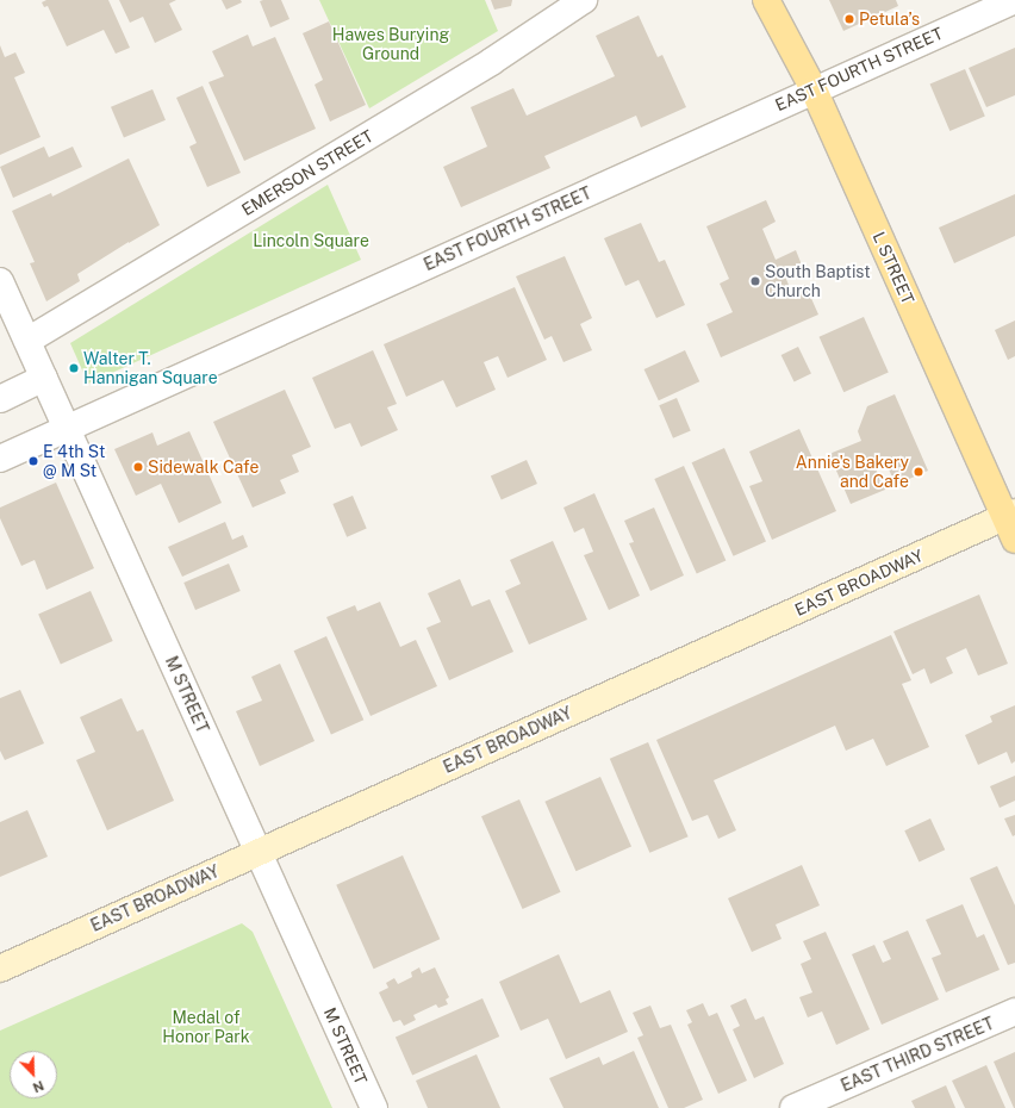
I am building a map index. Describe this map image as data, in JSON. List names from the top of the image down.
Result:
{
  "streets": {
    "main road": ["L STREET", "EAST BROADWAY"],
    "street": [
      "EAST FOURTH STREET",
      "EMERSON STREET",
      "M STREET",
      "EAST THIRD STREET"
    ]
  },
  "crossings": [
    ["EAST FOURTH STREET", "L STREET"],
    ["EAST FOURTH STREET", "M STREET"],
    ["EMERSON STREET", "M STREET"],
    ["L STREET", "EAST BROADWAY"],
    ["EAST BROADWAY", "M STREET"]
  ],
  "parks": ["Hawes Burying Ground", "Lincoln Square", "Medal of Honor Park"],
  "places": [
    "Petula’s",
    "South Baptist Church",
    "Walter T. Hannigan Square",
    "E 4th St @ M St",
    "Sidewalk Cafe",
    "Annie's Bakery and Cafe"
  ],
  "north": "bottom right"
}
